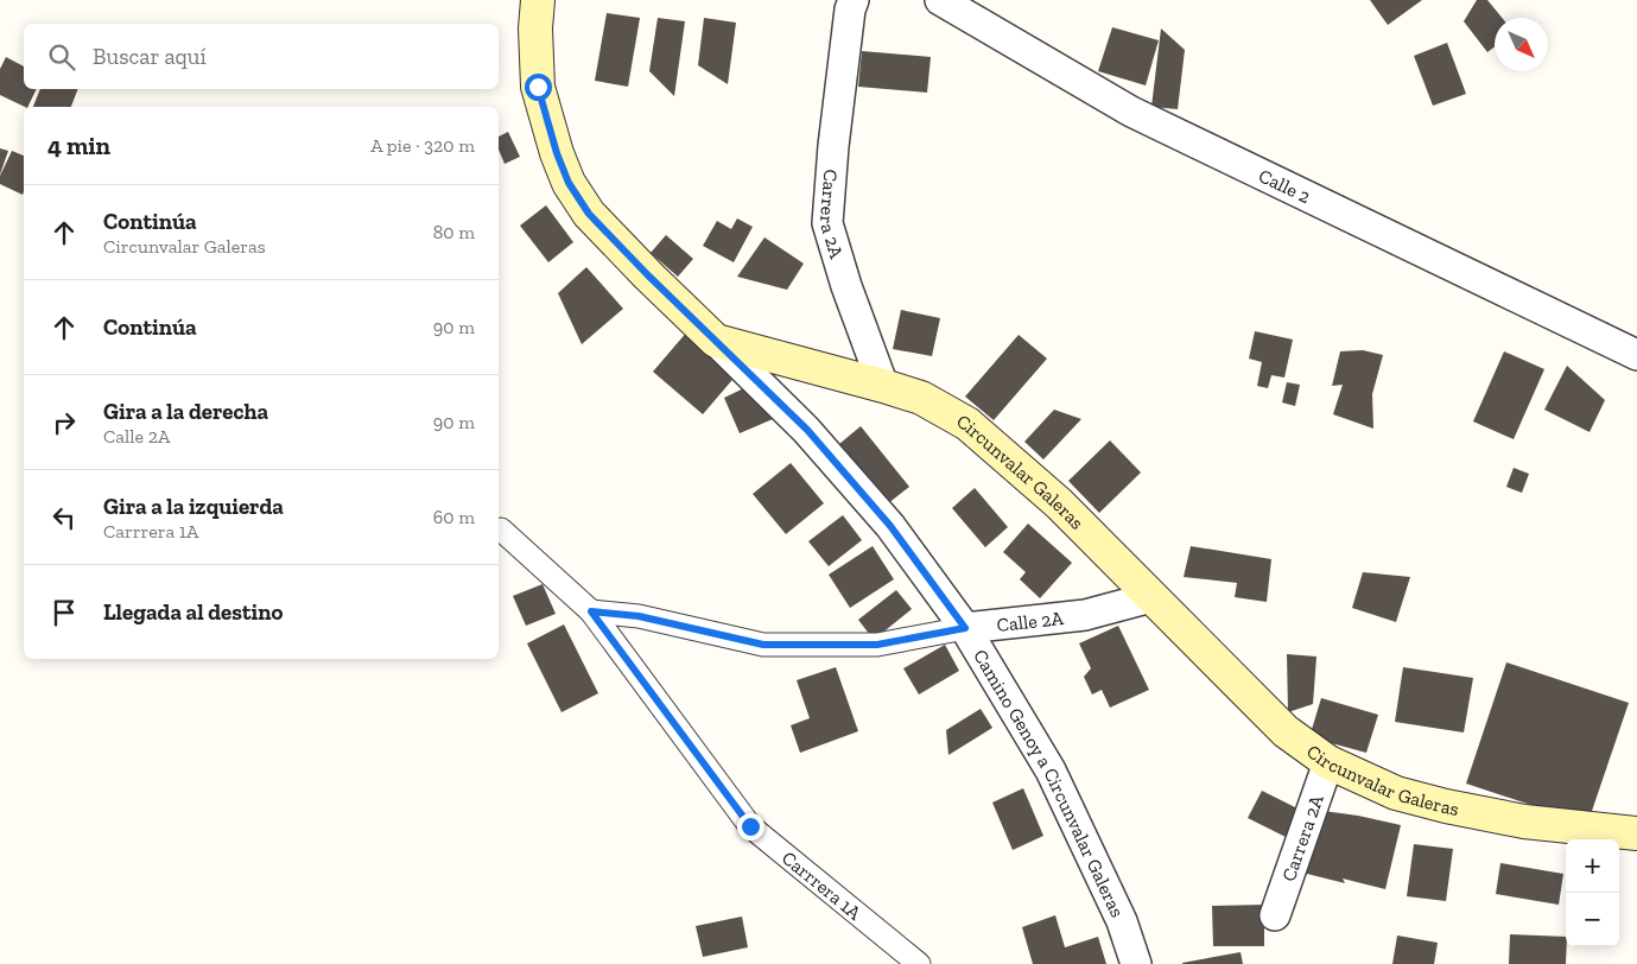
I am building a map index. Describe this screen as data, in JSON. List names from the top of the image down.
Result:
{
  "streets": {
    "main road": ["Circunvalar Galeras"],
    "street": [
      "Calle 2",
      "Carrera 2A",
      "Calle 2A",
      "Camino Genoy a Circunvalar Galeras",
      "Carrrera 1A"
    ]
  },
  "crossings": [
    ["Carrera 2A", "Circunvalar Galeras"],
    ["Circunvalar Galeras", "Calle 2A"],
    ["Circunvalar Galeras", "Camino Genoy a Circunvalar Galeras"],
    ["Calle 2A", "Camino Genoy a Circunvalar Galeras"],
    ["Calle 2A", "Carrrera 1A"]
  ],
  "north": "bottom right",
  "page": {
    "search": "Buscar aquí",
    "heading": ["4 min", "A pie · 320 m"],
    "list": [
      ["Continúa", "Circunvalar Galeras", "80 m"],
      ["Continúa", "90 m"],
      ["Gira a la derecha", "Calle 2A", "90 m"],
      ["Gira a la izquierda", "Carrrera 1A", "60 m"],
      "Llegada al destino"
    ],
    "map_buttons": ["+", "−"]
  }
}
